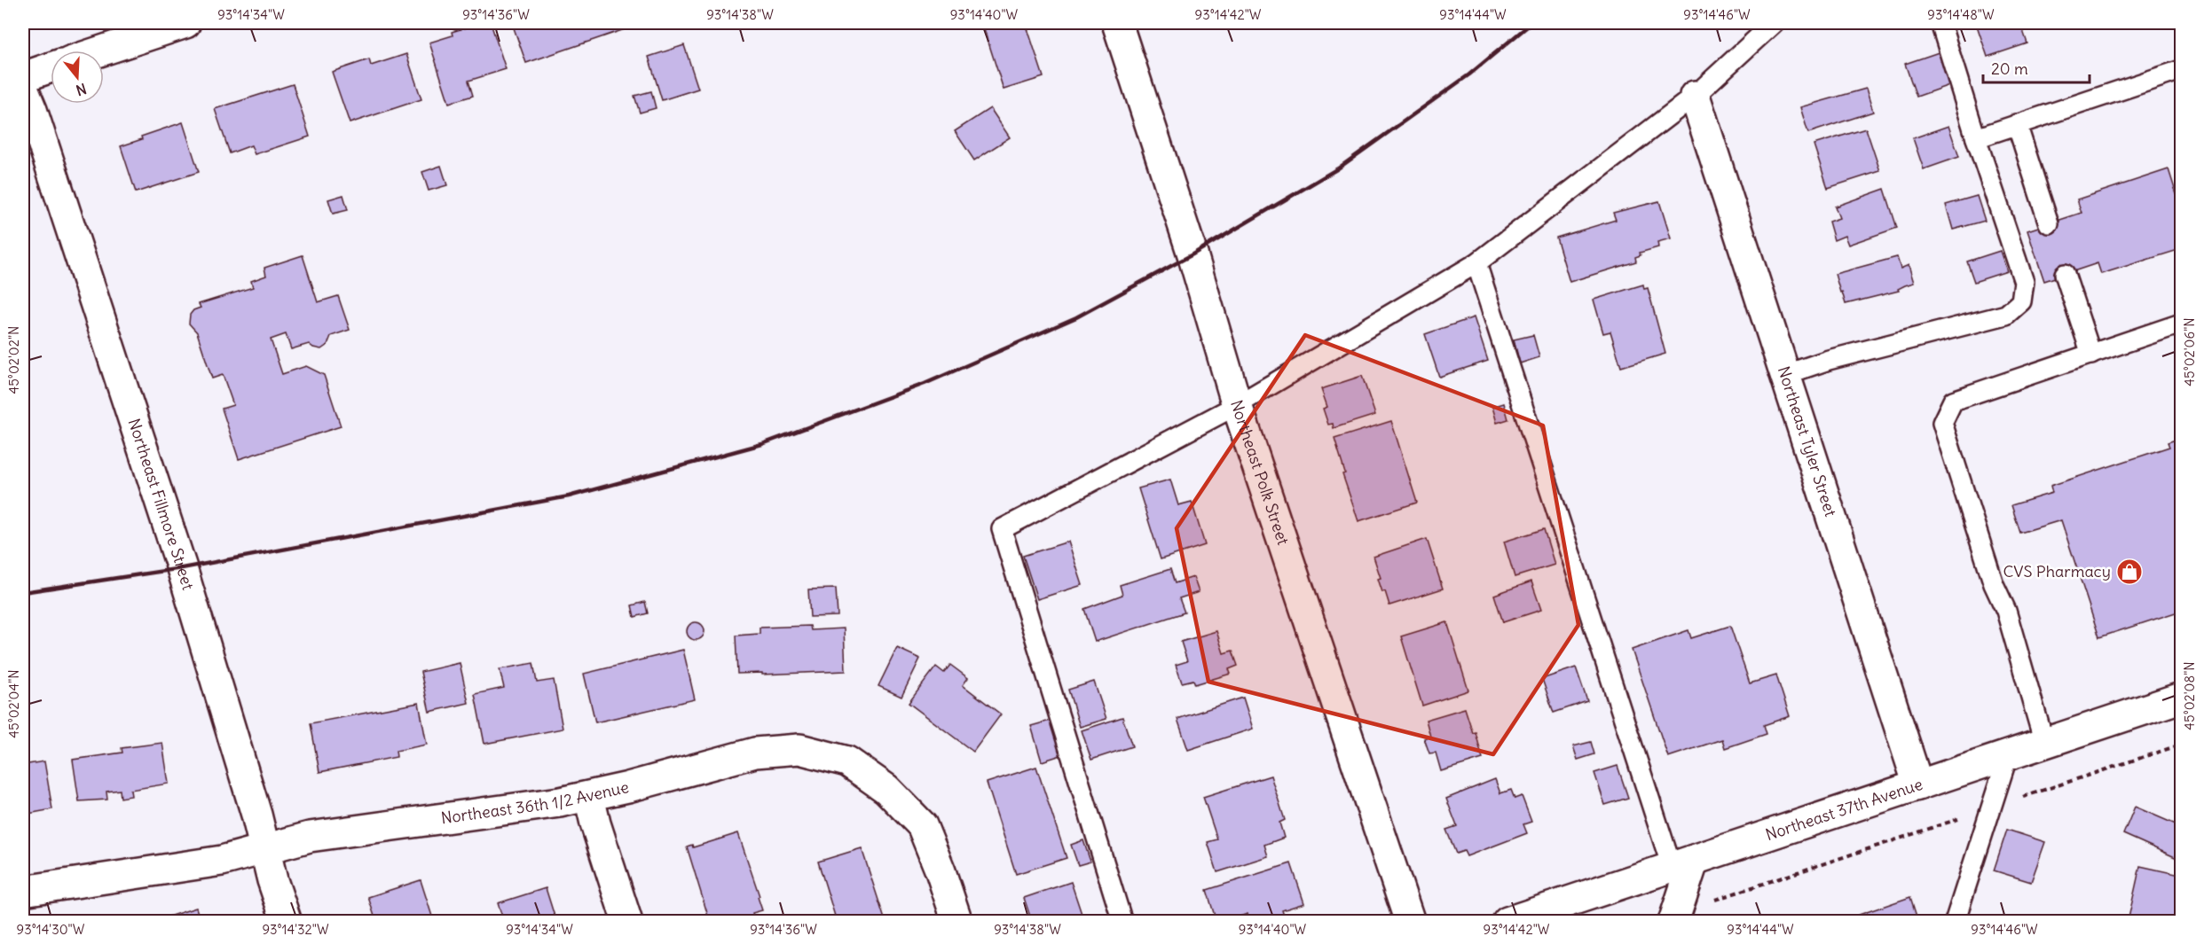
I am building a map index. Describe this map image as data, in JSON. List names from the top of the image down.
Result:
{
  "streets": {
    "street": [
      "Northeast Tyler Street",
      "Northeast Polk Street",
      "Northeast Fillmore Street",
      "Northeast 36th 1/2 Avenue",
      "Northeast 37th Avenue"
    ]
  },
  "crossings": [
    ["Northeast Tyler Street", "Northeast 37th Avenue"],
    ["Northeast Fillmore Street", "Northeast 36th 1/2 Avenue"]
  ],
  "places": {
    "shop": ["CVS Pharmacy"]
  },
  "scale_bar": "20 m",
  "north": "bottom",
  "coordinates": [
    "93°14'34\"W",
    "93°14'36\"W",
    "93°14'38\"W",
    "93°14'40\"W",
    "93°14'42\"W",
    "93°14'44\"W",
    "93°14'46\"W",
    "93°14'48\"W",
    "45°02'06\"N",
    "45°02'02\"N",
    "45°02'08\"N",
    "45°02'04\"N",
    "93°14'30\"W",
    "93°14'32\"W"
  ]
}
